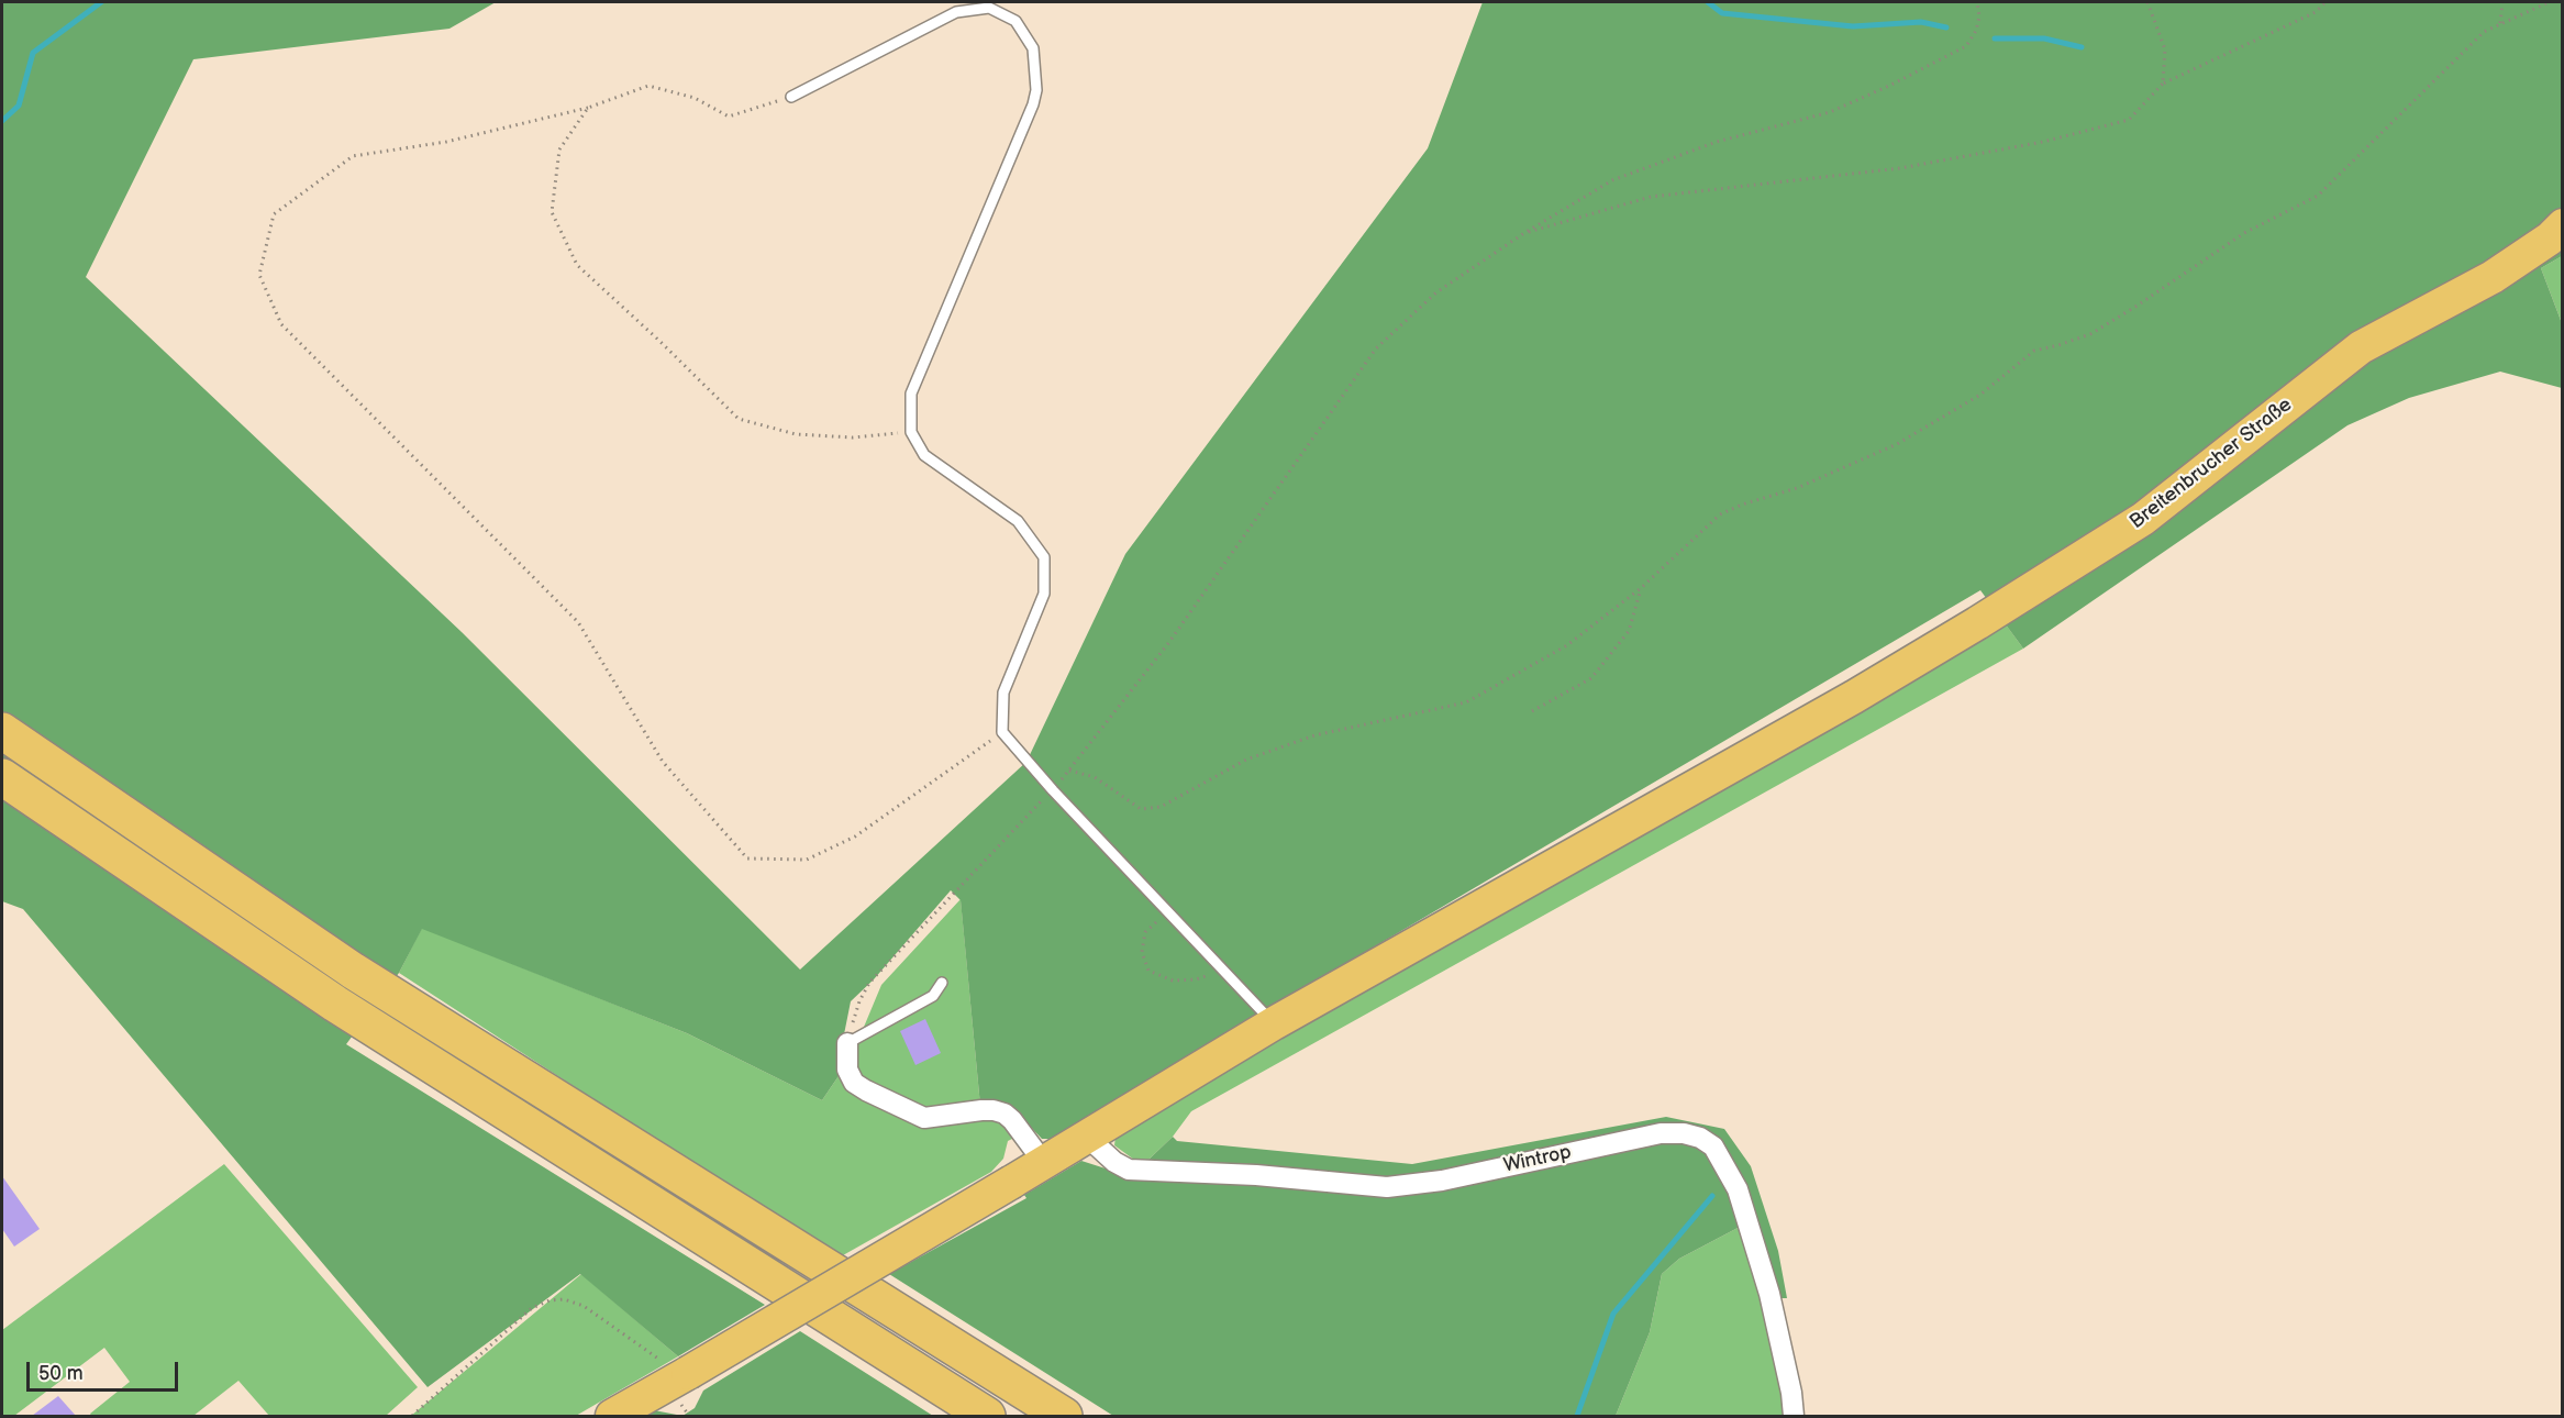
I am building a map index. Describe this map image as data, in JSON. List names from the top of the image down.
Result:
{
  "streets": {
    "main road": ["Breitenbrucher Straße"],
    "street": ["Wintrop"]
  },
  "crossings": [
    ["Breitenbrucher Straße", "Wintrop"]
  ],
  "scale_bar": "50 m"
}
